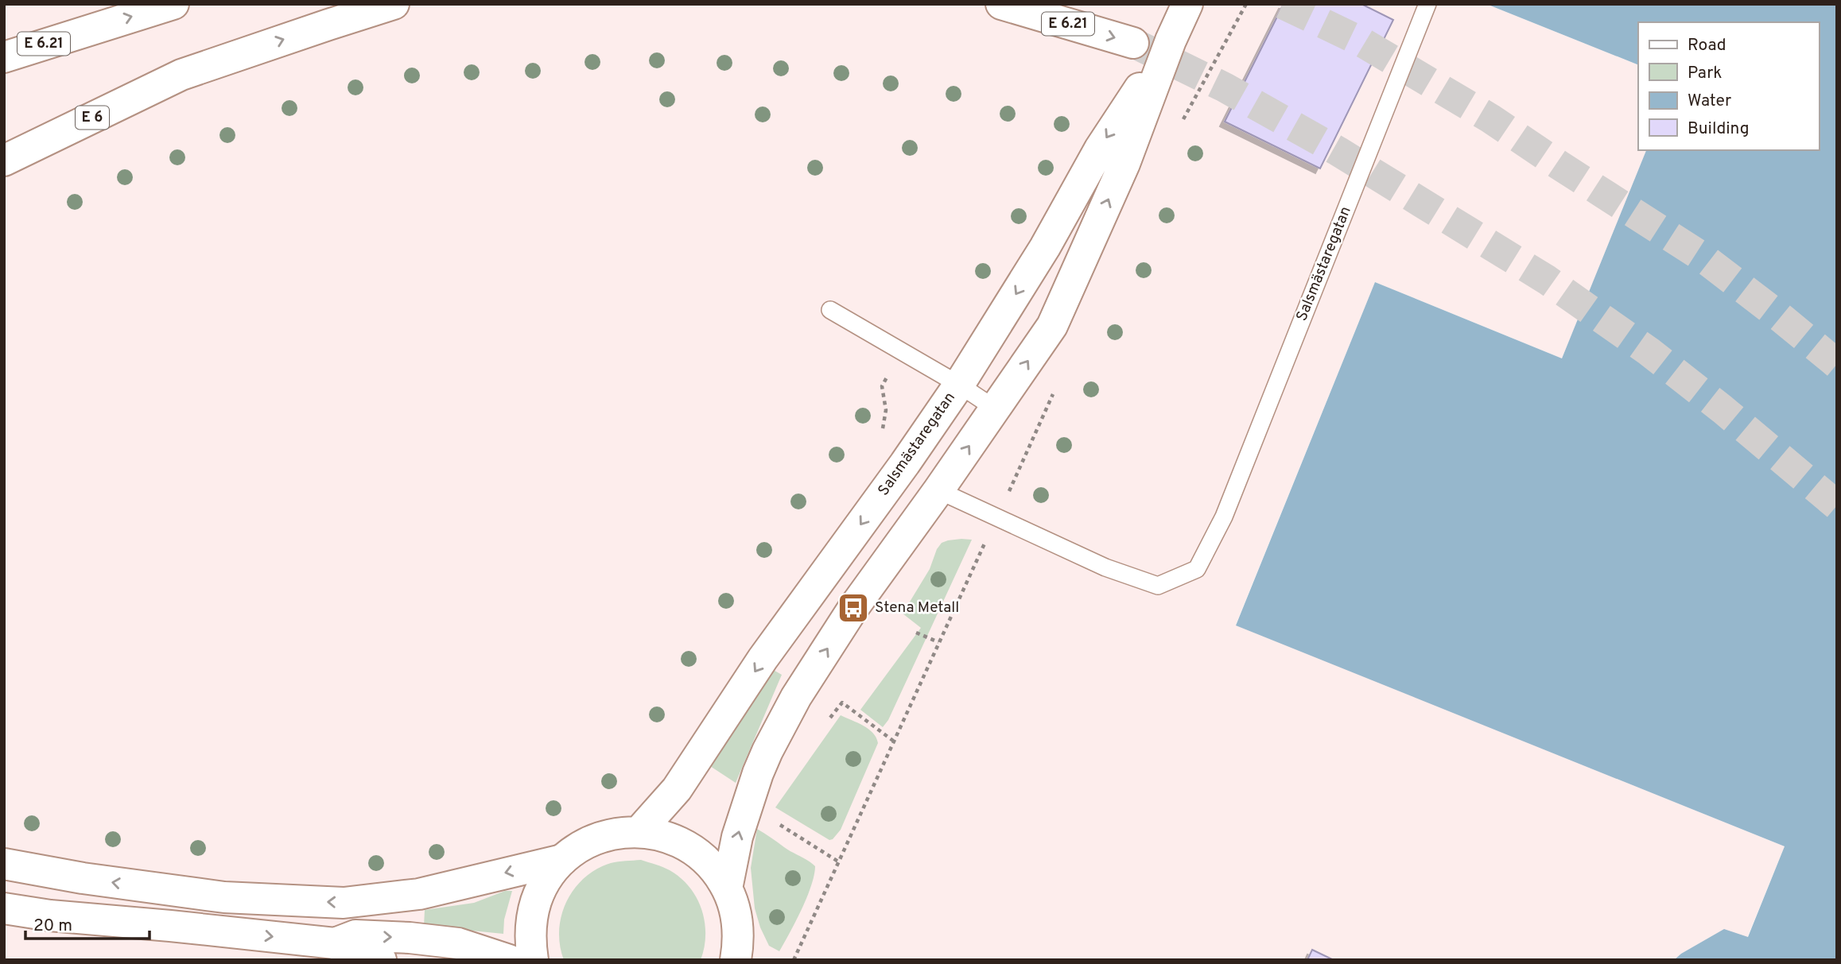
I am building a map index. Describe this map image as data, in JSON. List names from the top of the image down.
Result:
{
  "streets": {
    "main road": ["E 6.21", "E 6", "Salsmästaregatan"]
  },
  "places": {
    "bus stop": ["Stena Metall"]
  },
  "legend": [
    "Road",
    "Park",
    "Water",
    "Building"
  ],
  "scale_bar": "20 m"
}
